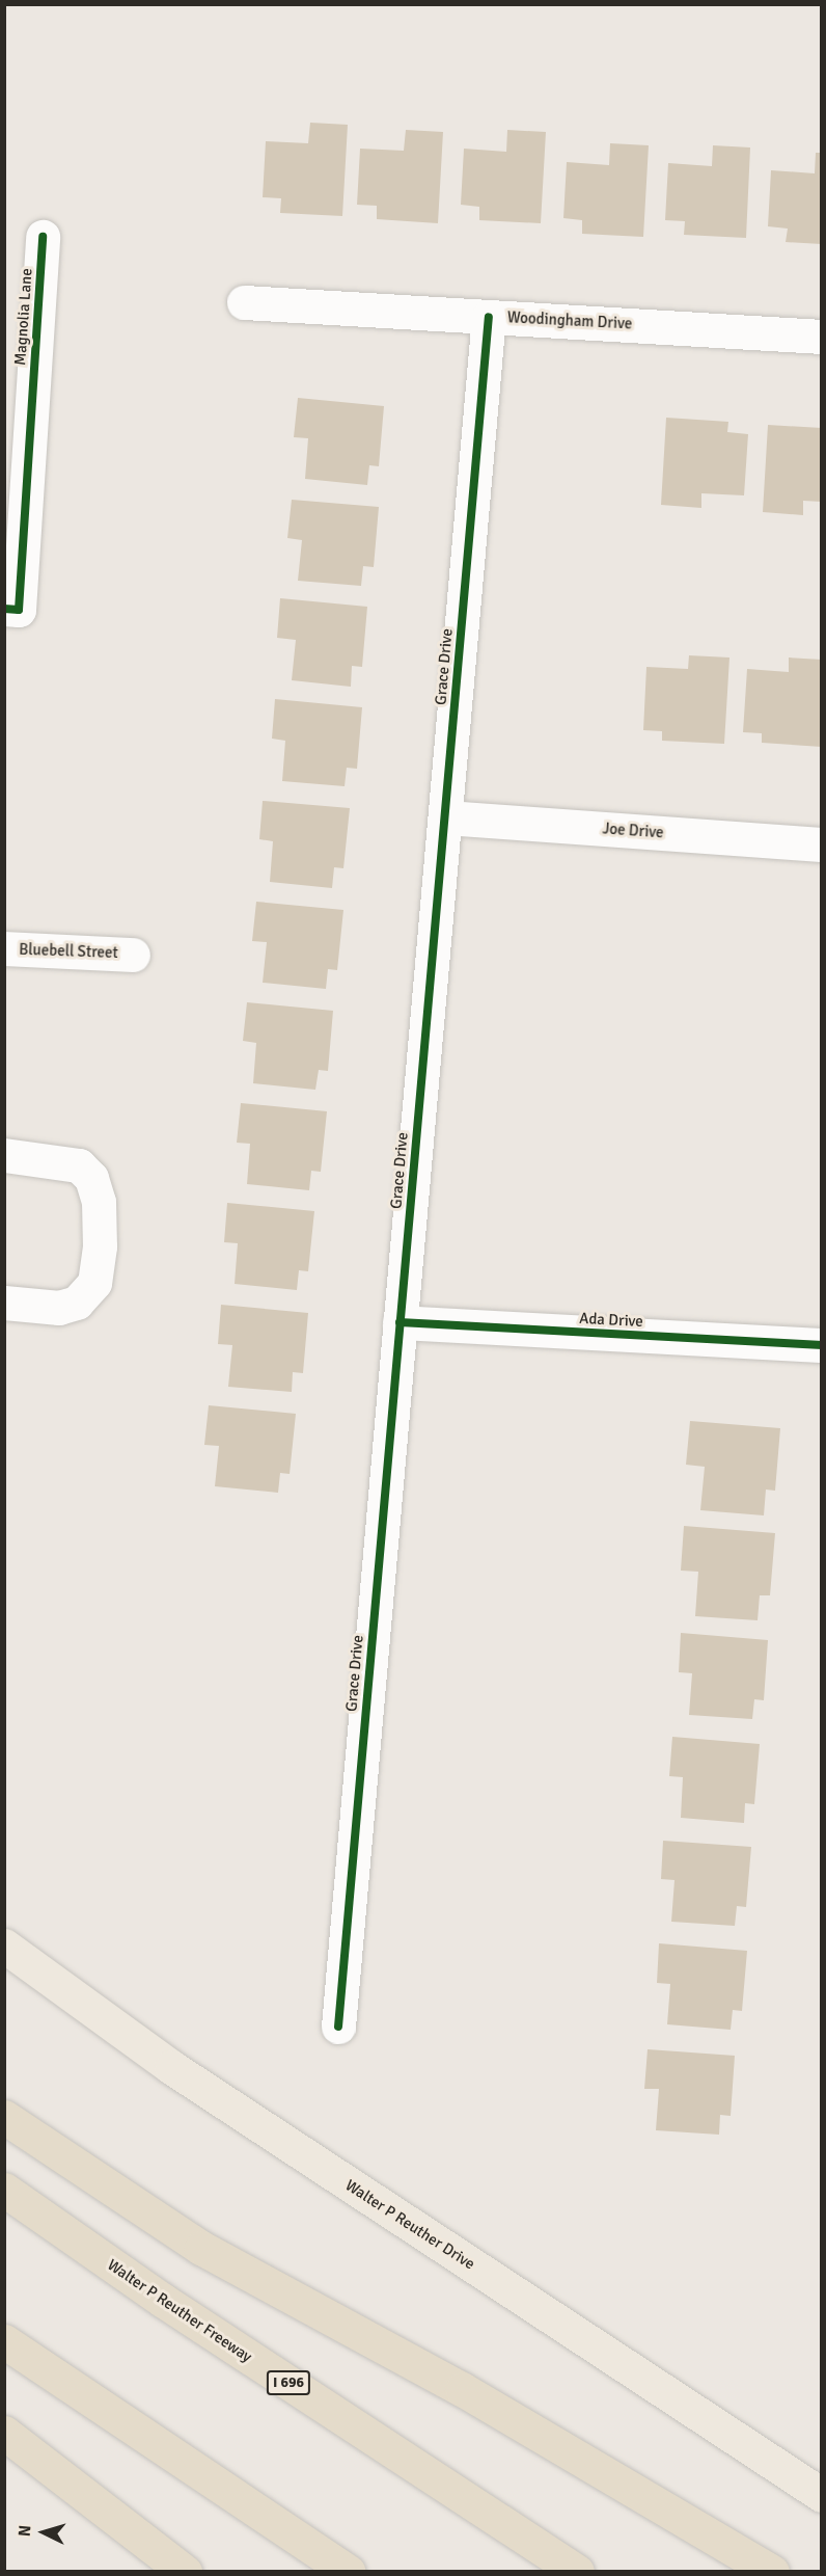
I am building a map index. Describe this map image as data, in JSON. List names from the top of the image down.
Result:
{
  "streets": {
    "highway": ["Walter P Reuther Freeway", "I 696"],
    "main road": ["Walter P Reuther Drive"],
    "street": [
      "Magnolia Lane",
      "Woodingham Drive",
      "Grace Drive",
      "Joe Drive",
      "Bluebell Street",
      "Ada Drive"
    ]
  },
  "crossings": [
    ["Woodingham Drive", "Grace Drive"],
    ["Grace Drive", "Joe Drive"],
    ["Grace Drive", "Ada Drive"]
  ],
  "north": "left"
}
